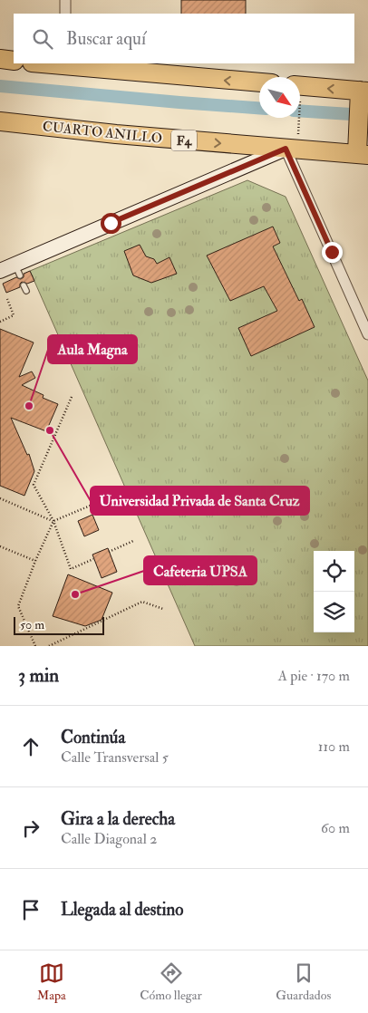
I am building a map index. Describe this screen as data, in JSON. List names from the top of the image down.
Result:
{
  "streets": {
    "highway": ["CUARTO ANILLO", "F4"]
  },
  "places": ["Aula Magna", "Universidad Privada de Santa Cruz", "Cafeteria UPSA"],
  "scale_bar": "50 m",
  "north": "bottom right",
  "page": {
    "search": "Buscar aquí",
    "scale": "50 m",
    "heading": ["3 min", "A pie · 170 m"],
    "list": [
      ["Continúa", "Calle Transversal 5", "110 m"],
      ["Gira a la derecha", "Calle Diagonal 2", "60 m"],
      "Llegada al destino"
    ],
    "nav": ["Mapa", "Cómo llegar", "Guardados"]
  }
}
